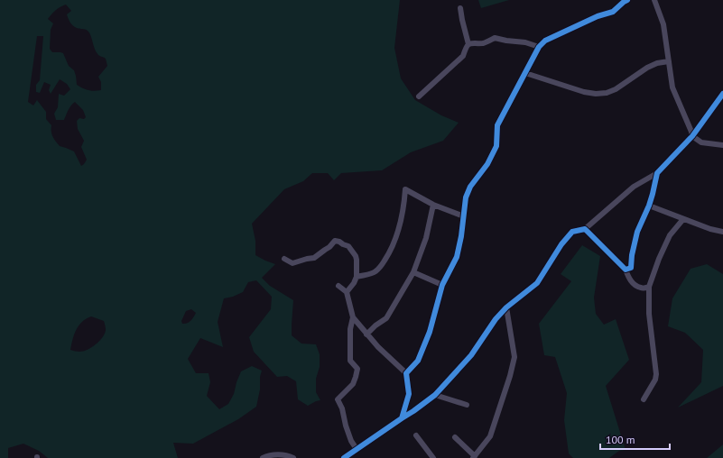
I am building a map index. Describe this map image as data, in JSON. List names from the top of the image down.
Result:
{
  "scale_bar": "100 m"
}
